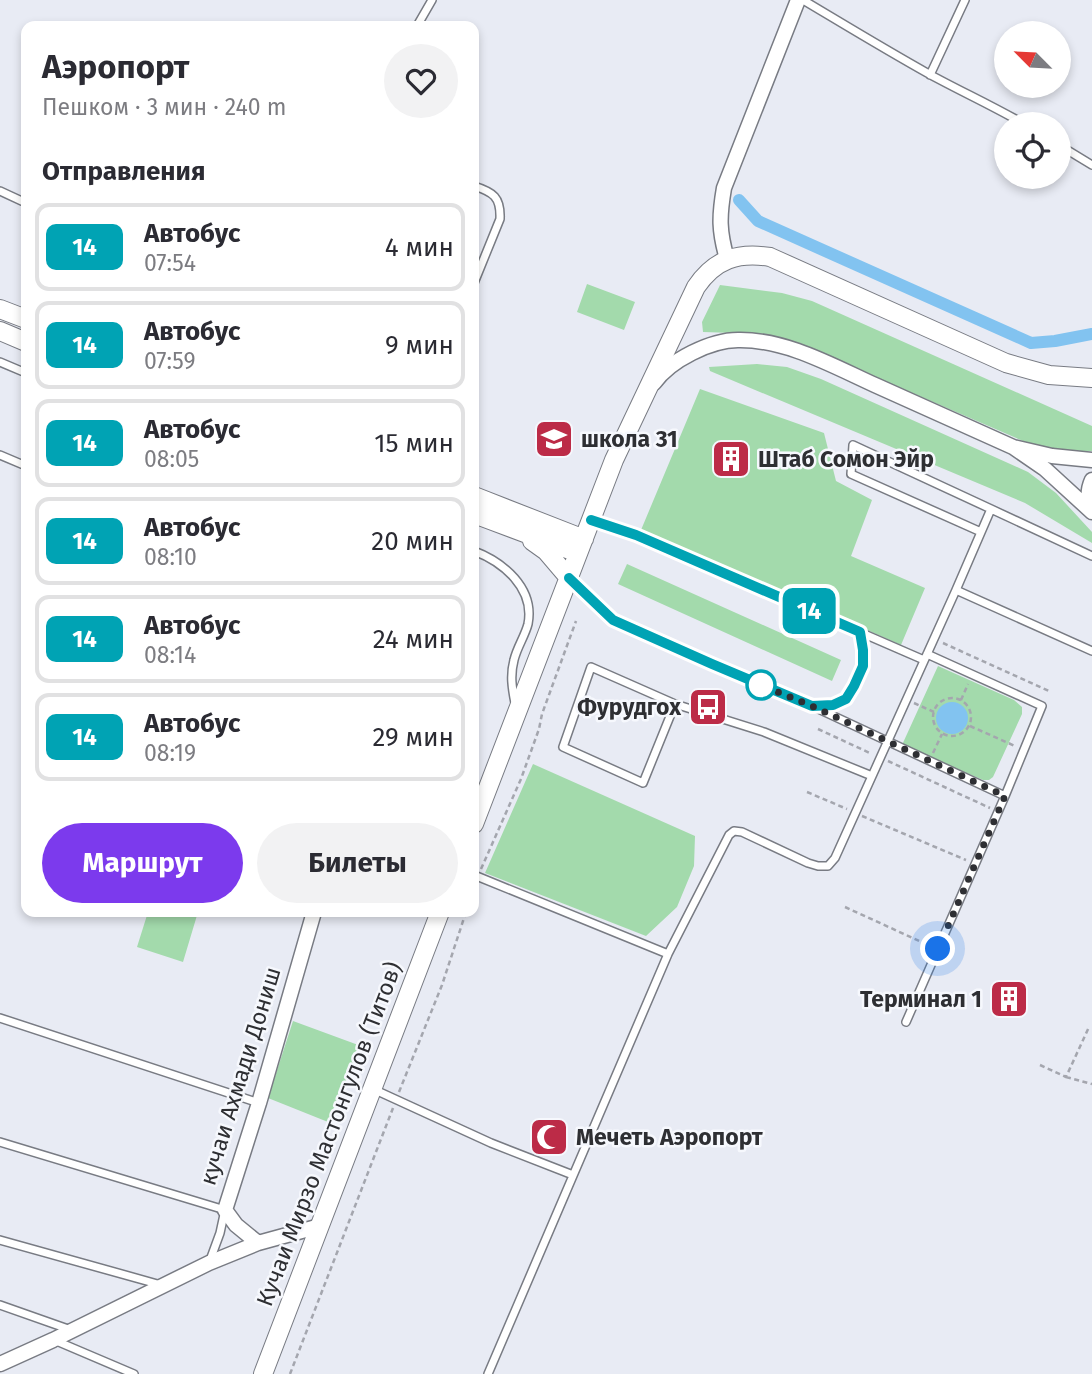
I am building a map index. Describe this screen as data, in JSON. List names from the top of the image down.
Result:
{
  "streets": {
    "street": ["кучаи Ахмади Дониш", "Кучаи Мирзо Мастонгулов (Титов)"]
  },
  "places": {
    "school or university": ["школа 31"],
    "building": ["Штаб Сомон Эйр", "Терминал 1"],
    "bus stop": ["Фурудгох"],
    "mosque": ["Мечеть Аэропорт"]
  },
  "lines": ["bus line 14"],
  "north": "top left",
  "page": {
    "on_map": "14",
    "heading": [
      ["Аэропорт", "Пешком · 3 мин · 240 m"],
      "Отправления"
    ],
    "list": [
      {
        "mark": "14",
        "name": "Автобус",
        "note": "07:54",
        "value": "4 мин"
      },
      {
        "mark": "14",
        "name": "Автобус",
        "note": "07:59",
        "value": "9 мин"
      },
      {
        "mark": "14",
        "name": "Автобус",
        "note": "08:05",
        "value": "15 мин"
      },
      {
        "mark": "14",
        "name": "Автобус",
        "note": "08:10",
        "value": "20 мин"
      },
      {
        "mark": "14",
        "name": "Автобус",
        "note": "08:14",
        "value": "24 мин"
      },
      {
        "mark": "14",
        "name": "Автобус",
        "note": "08:19",
        "value": "29 мин"
      }
    ],
    "buttons": ["Маршрут", "Билеты"]
  }
}
